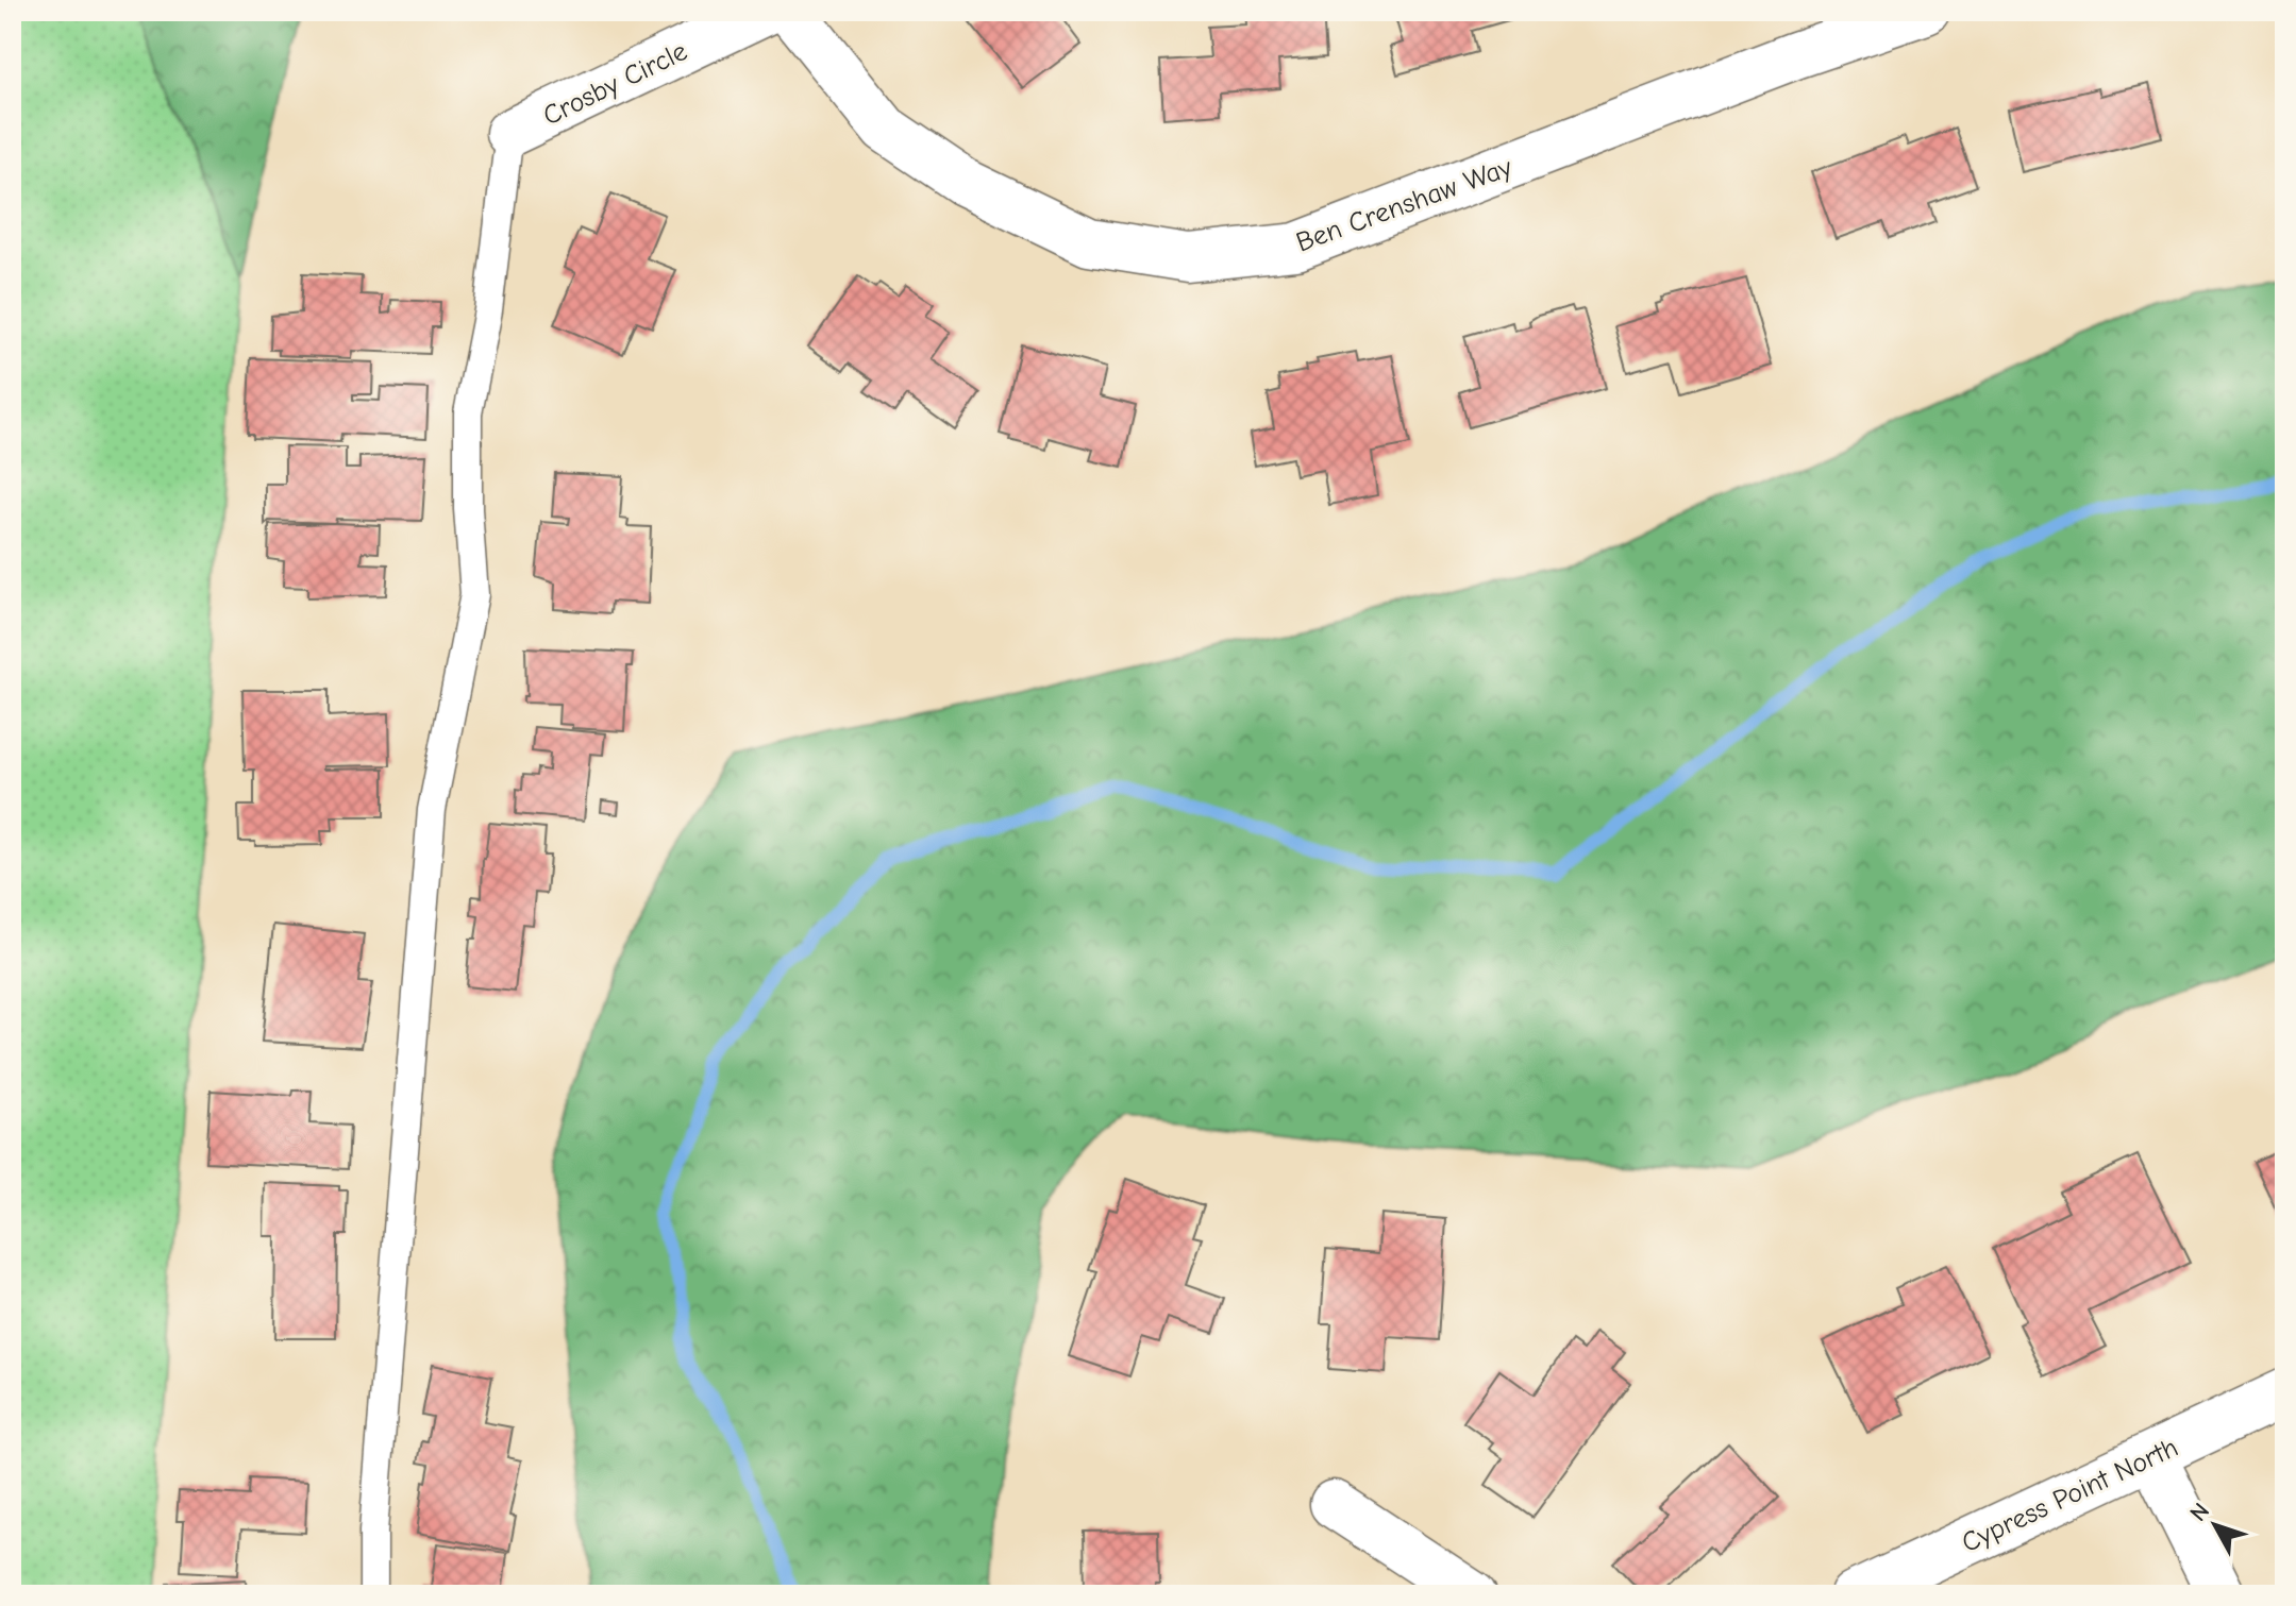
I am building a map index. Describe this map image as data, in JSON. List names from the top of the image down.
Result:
{
  "streets": {
    "street": ["Crosby Circle", "Ben Crenshaw Way", "Cypress Point North"]
  },
  "north": "top left"
}
